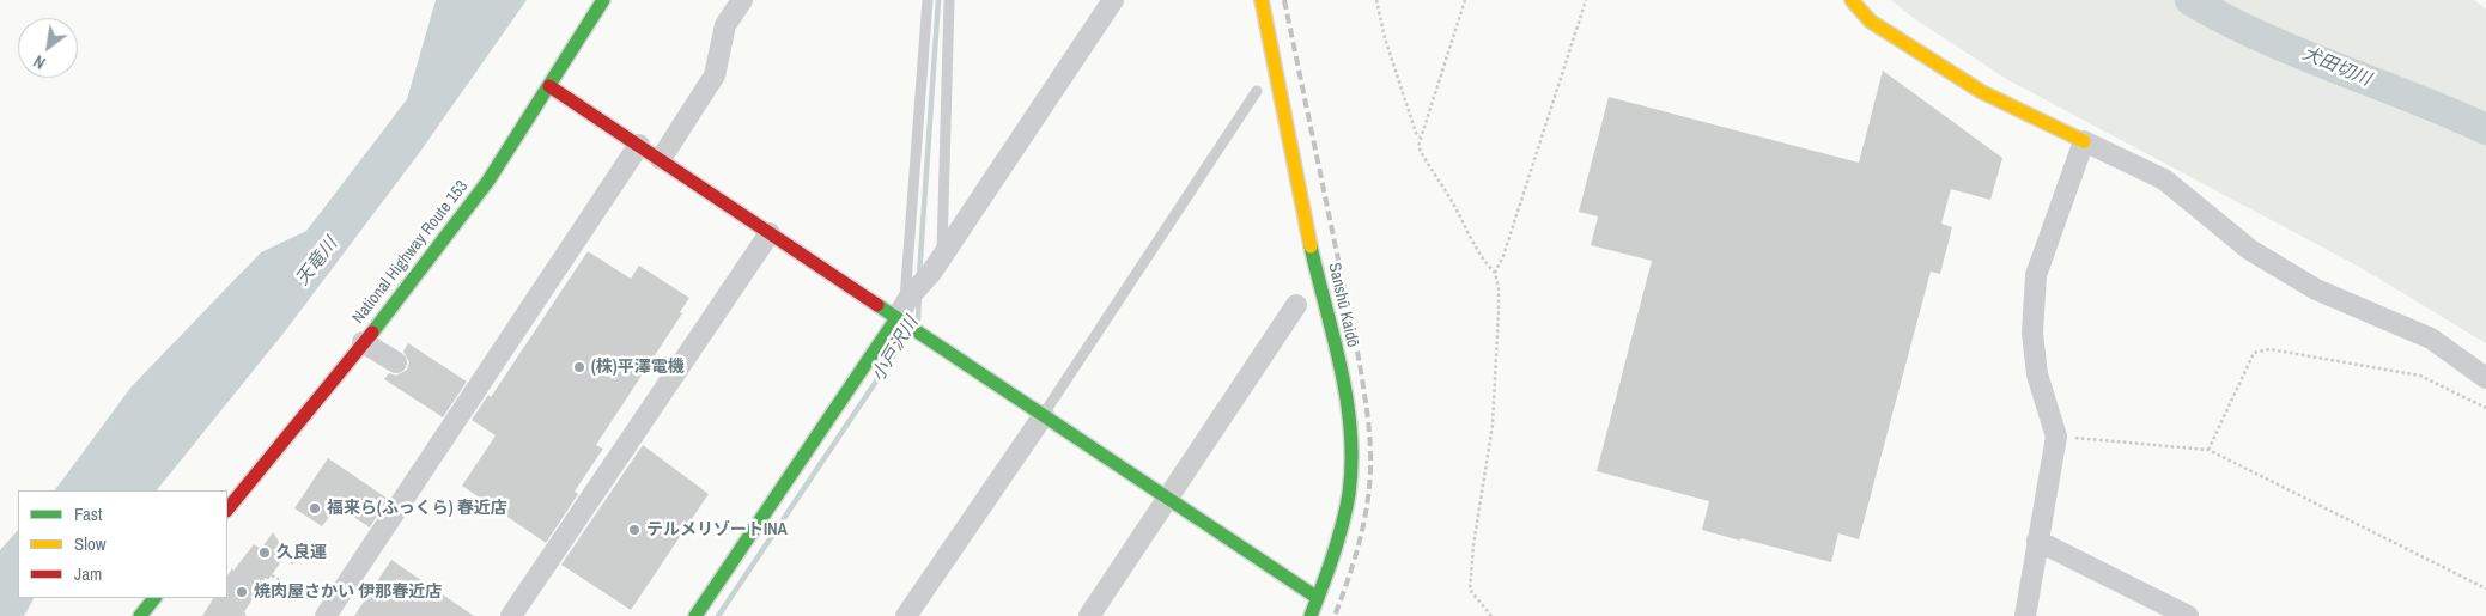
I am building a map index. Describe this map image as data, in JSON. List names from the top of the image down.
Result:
{
  "streets": {
    "main road": ["National Highway Route 153", "Sanshū Kaidō"]
  },
  "water": ["犬田切川", "天竜川", "小戸沢川"],
  "places": [
    "(株)平澤電機",
    "福来ら(ふっくら) 春近店",
    "テルメリゾートINA",
    "久良運",
    "焼肉屋さかい 伊那春近店"
  ],
  "legend": ["Fast", "Slow", "Jam"],
  "north": "bottom left"
}
